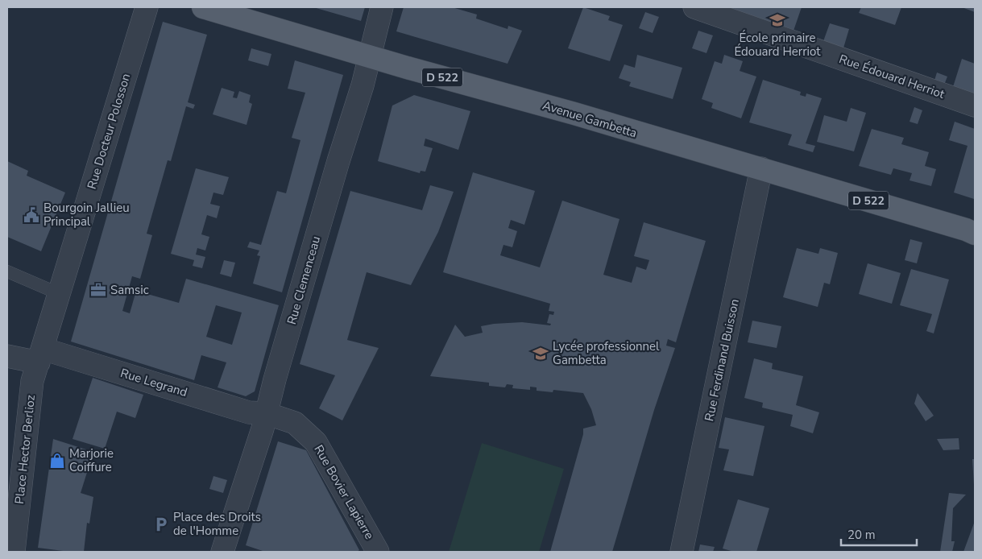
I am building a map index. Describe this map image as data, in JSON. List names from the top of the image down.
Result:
{
  "streets": {
    "main road": ["D 522", "Avenue Gambetta"],
    "street": [
      "Rue Édouard Herriot",
      "Rue Docteur Polosson",
      "Rue Clemenceau",
      "Rue Ferdinand Buisson",
      "Rue Legrand",
      "Place Hector Berlioz",
      "Rue Bovier Lapierre"
    ]
  },
  "crossings": [
    ["Avenue Gambetta", "Rue Clemenceau"],
    ["Avenue Gambetta", "Rue Ferdinand Buisson"],
    ["Rue Docteur Polosson", "Rue Legrand"],
    ["Rue Docteur Polosson", "Place Hector Berlioz"],
    ["Rue Clemenceau", "Rue Legrand"],
    ["Rue Clemenceau", "Rue Bovier Lapierre"],
    ["Rue Legrand", "Place Hector Berlioz"],
    ["Rue Legrand", "Rue Bovier Lapierre"]
  ],
  "places": {
    "school or university": ["École primaire Édouard Herriot", "Lycée professionnel Gambetta"],
    "public building": ["Bourgoin Jallieu Principal"],
    "office": ["Samsic"],
    "shop": ["Marjorie Coiffure"],
    "parking": ["Place des Droits de l'Homme"]
  },
  "scale_bar": "20 m"
}
